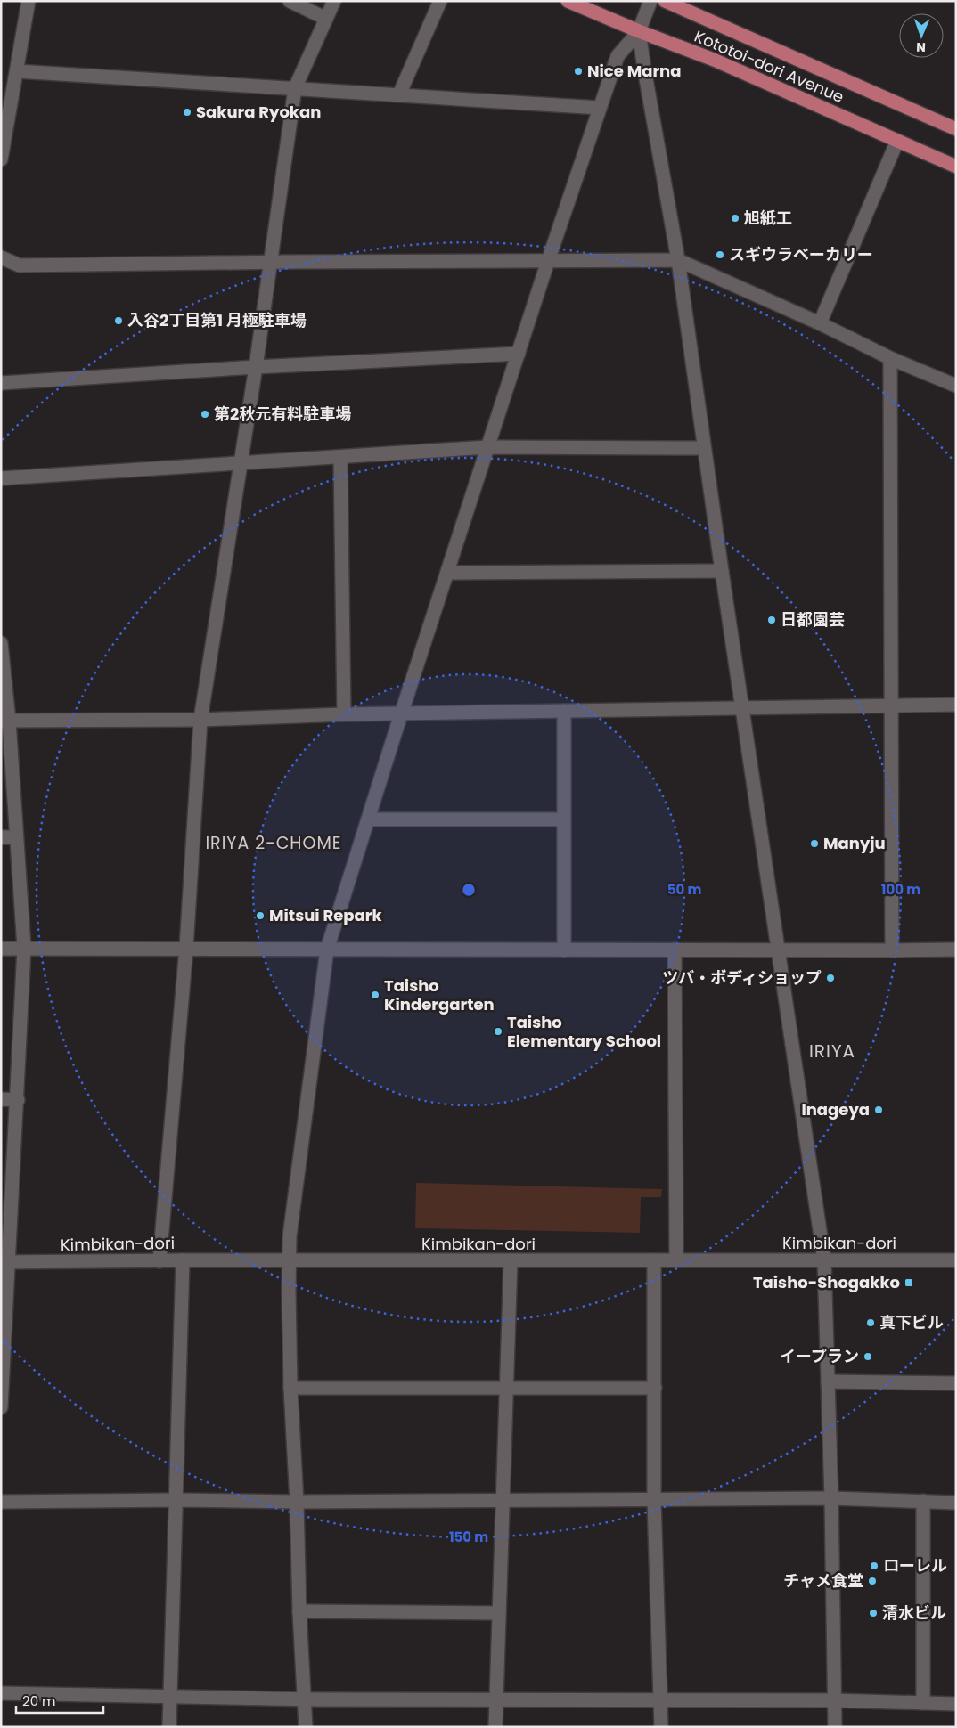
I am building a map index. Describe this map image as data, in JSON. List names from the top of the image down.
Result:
{
  "streets": {
    "main road": ["Kototoi-dori Avenue"],
    "street": ["Kimbikan-dori"]
  },
  "districts": ["IRIYA 2-CHOME", "IRIYA"],
  "places": {
    "other": [
      "Nice Marna",
      "Sakura Ryokan",
      "旭紙工",
      "スギウラベーカリー",
      "入谷2丁目第1 月極駐車場",
      "第2秋元有料駐車場",
      "日都園芸",
      "Manyju",
      "Mitsui Repark",
      "ツバ・ボディショップ",
      "Taisho Kindergarten",
      "Taisho Elementary School",
      "Inageya",
      "真下ビル",
      "イープラン",
      "ローレル",
      "チャメ食堂",
      "清水ビル"
    ],
    "transit": ["Taisho-Shogakko"]
  },
  "scale_bar": "20 m",
  "north": "bottom",
  "rings": ["50 m", "100 m", "150 m"]
}
